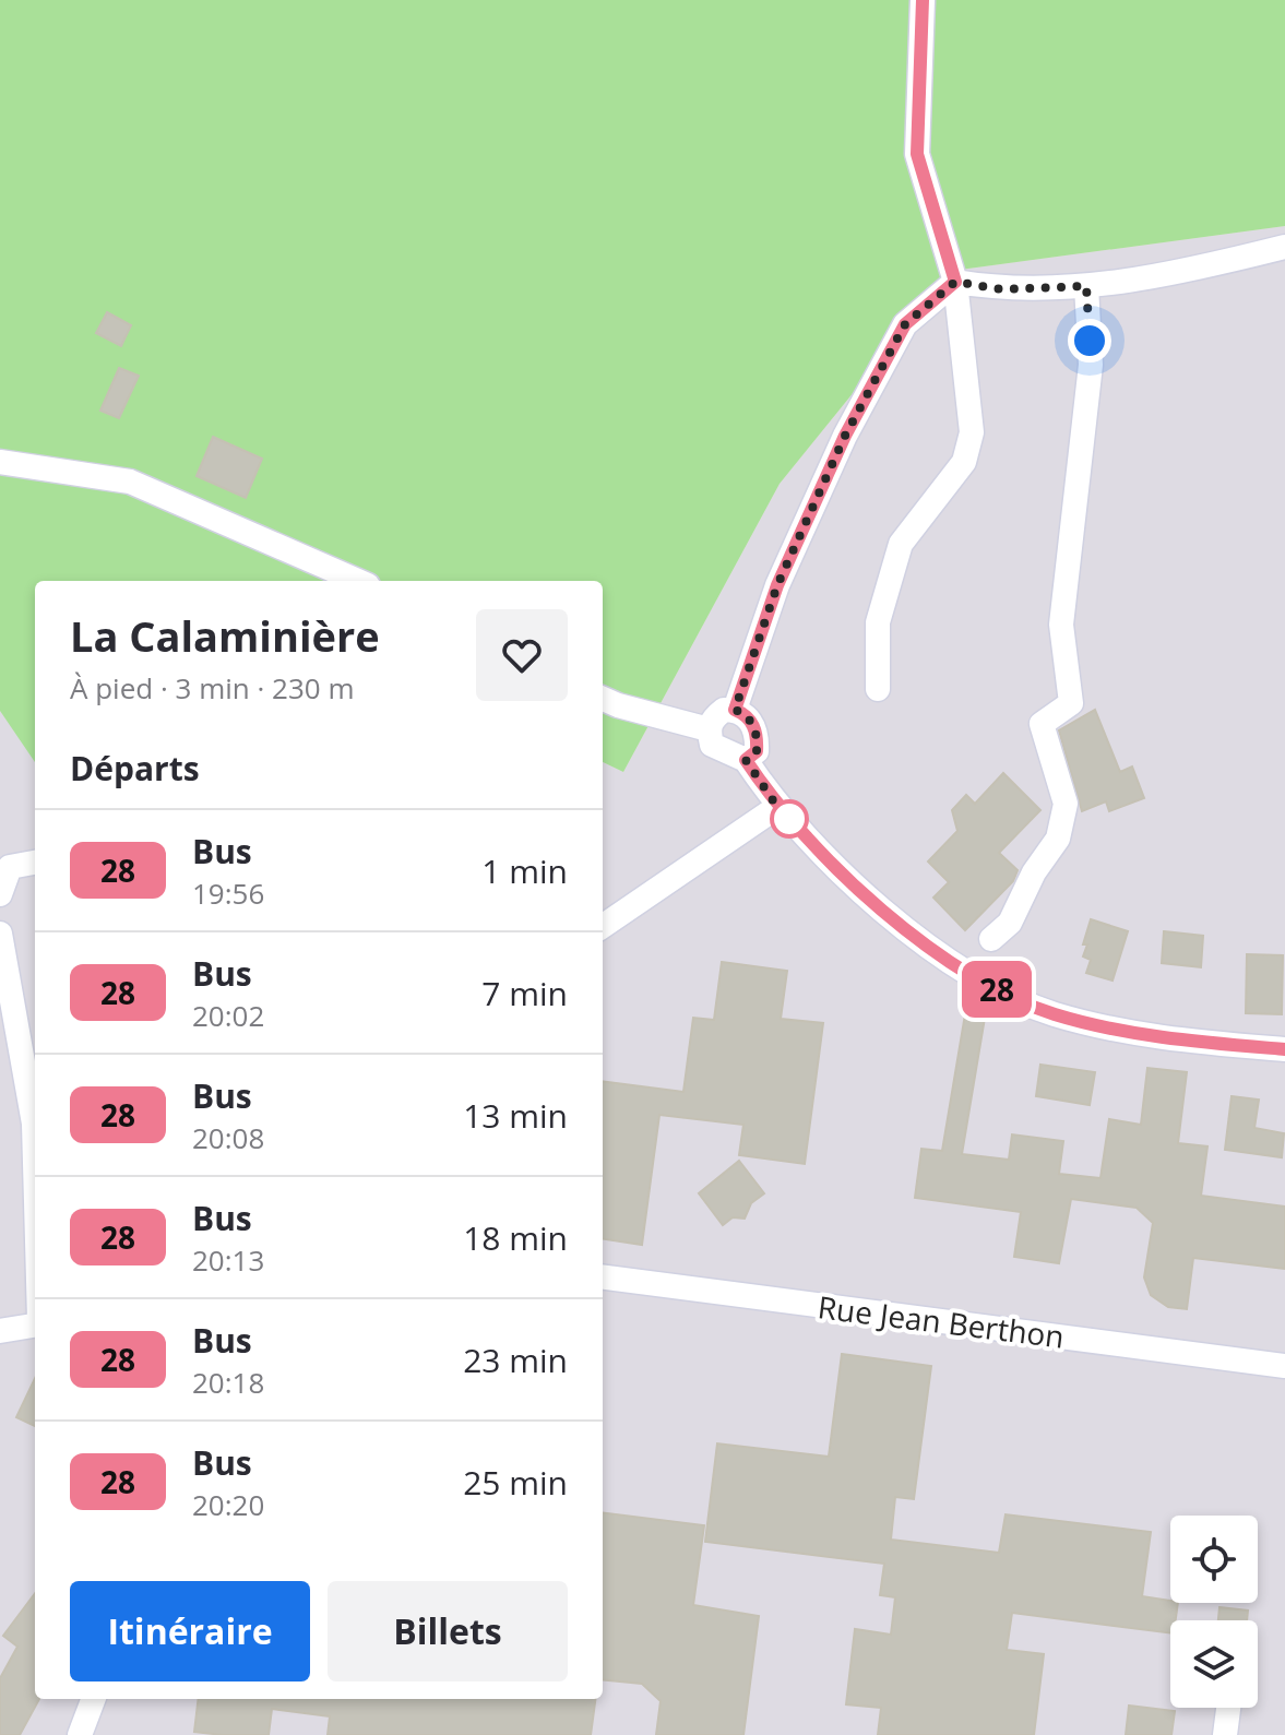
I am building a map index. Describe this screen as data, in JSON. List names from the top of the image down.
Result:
{
  "streets": {
    "street": ["Rue Jean Berthon"]
  },
  "lines": ["bus line 28"],
  "page": {
    "on_map": "28",
    "heading": [
      ["La Calaminière", "À pied · 3 min · 230 m"],
      "Départs"
    ],
    "list": [
      {
        "mark": "28",
        "name": "Bus",
        "note": "19:56",
        "value": "1 min"
      },
      {
        "mark": "28",
        "name": "Bus",
        "note": "20:02",
        "value": "7 min"
      },
      {
        "mark": "28",
        "name": "Bus",
        "note": "20:08",
        "value": "13 min"
      },
      {
        "mark": "28",
        "name": "Bus",
        "note": "20:13",
        "value": "18 min"
      },
      {
        "mark": "28",
        "name": "Bus",
        "note": "20:18",
        "value": "23 min"
      },
      {
        "mark": "28",
        "name": "Bus",
        "note": "20:20",
        "value": "25 min"
      }
    ],
    "buttons": ["Itinéraire", "Billets"]
  }
}
